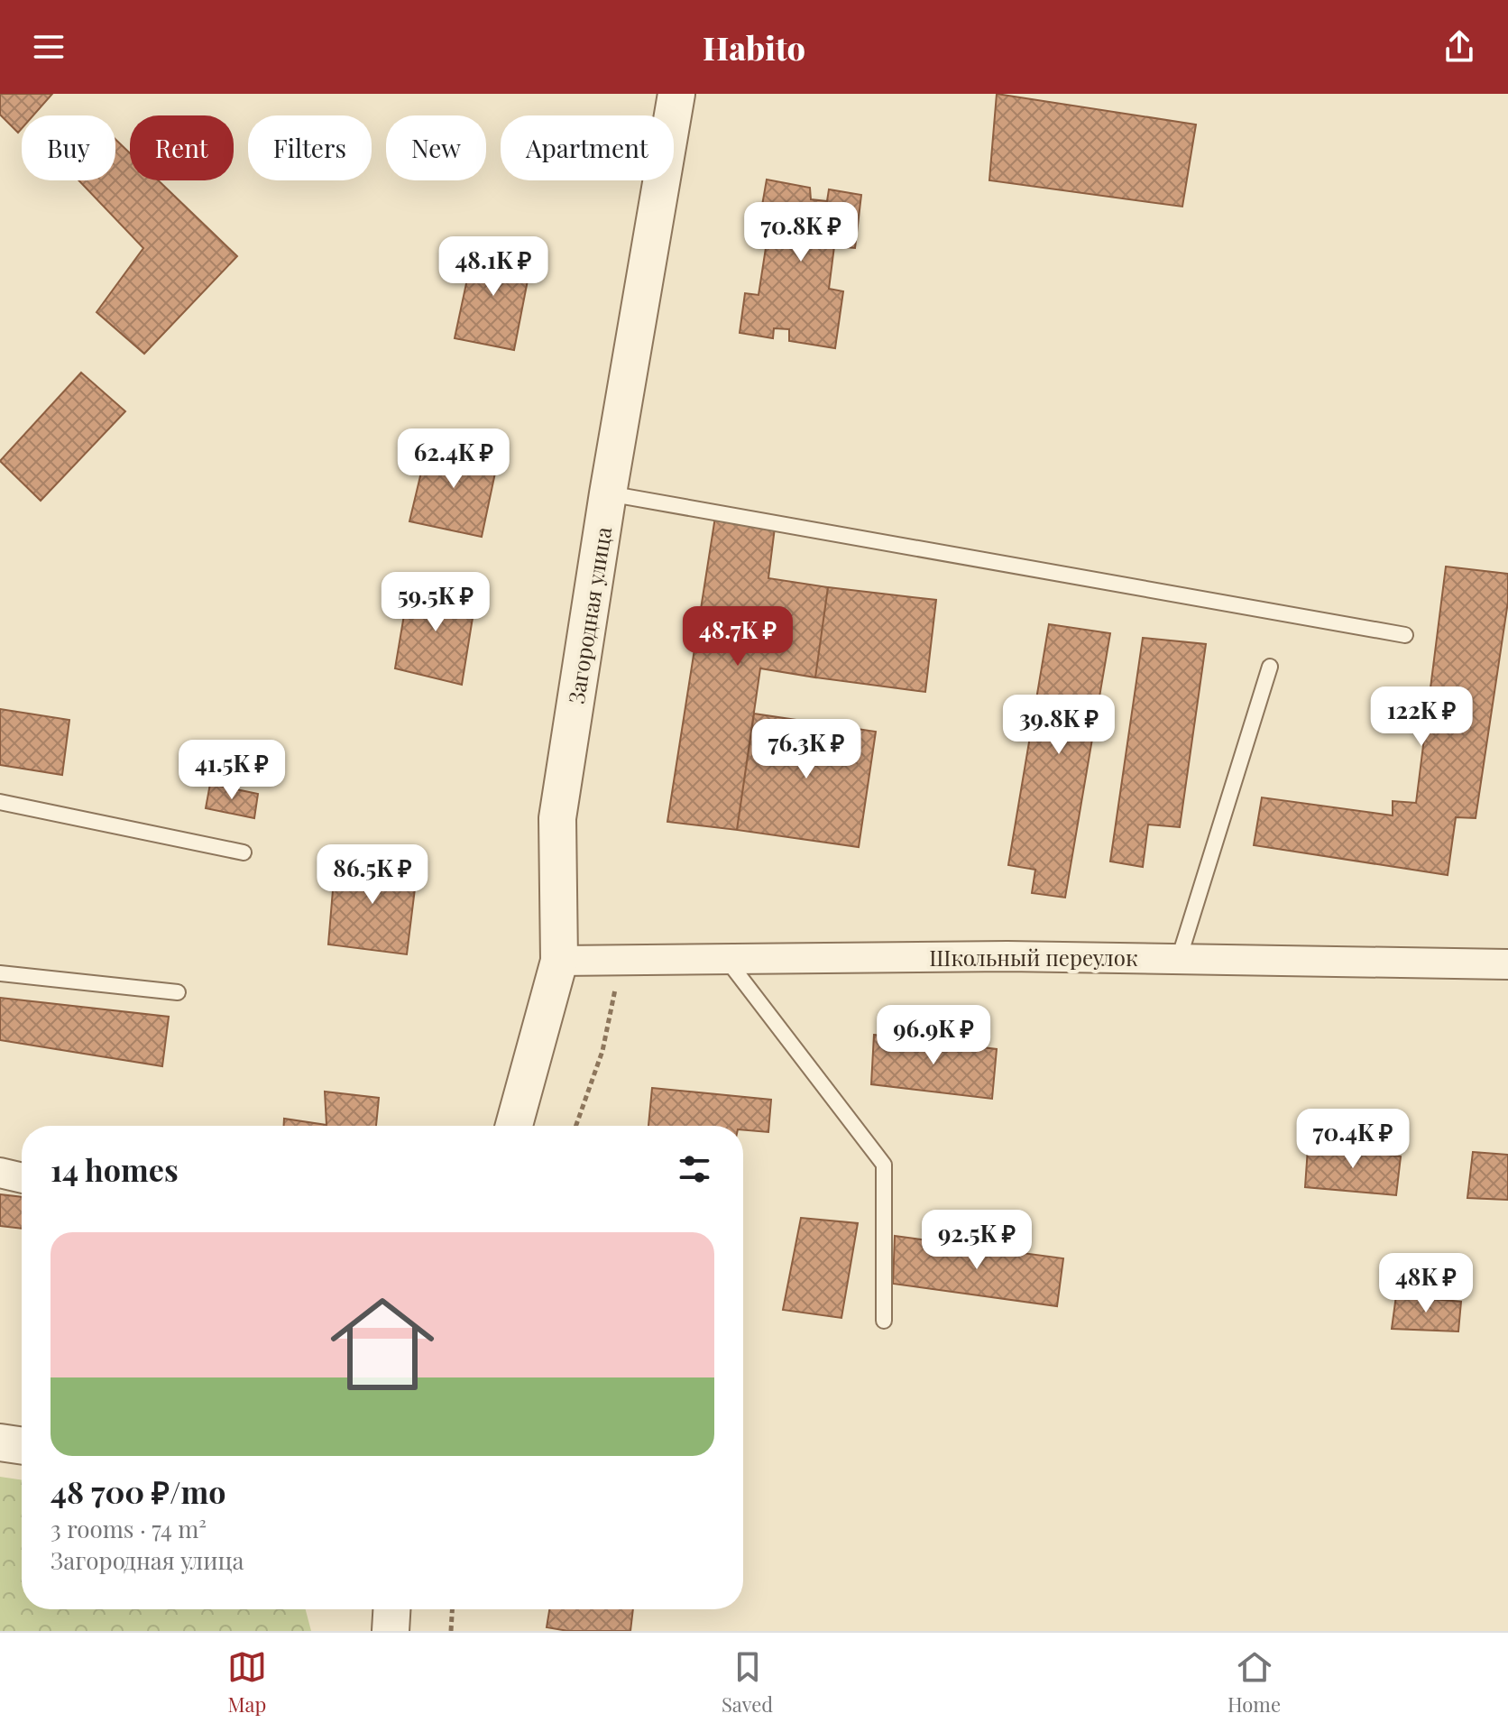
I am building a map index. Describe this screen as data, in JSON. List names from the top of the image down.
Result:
{
  "streets": {
    "street": ["Загородная улица", "Школьный переулок"]
  },
  "crossings": [
    ["Загородная улица", "Школьный переулок"]
  ],
  "page": {
    "header": "Habito",
    "chip": [
      "Buy",
      "Rent",
      "Filters",
      "New",
      "Apartment"
    ],
    "price": [
      "70.8K ₽",
      "48.1K ₽",
      "62.4K ₽",
      "59.5K ₽",
      "48.7K ₽",
      "122K ₽",
      "39.8K ₽",
      "76.3K ₽",
      "41.5K ₽",
      "86.5K ₽",
      "96.9K ₽",
      "70.4K ₽",
      "92.5K ₽",
      "48K ₽"
    ],
    "heading": "14 homes",
    "list": [
      {
        "name": "48 700 ₽/mo",
        "note": "3 rooms · 74 m² · Загородная улица"
      }
    ],
    "tabs": ["Map", "Saved", "Home"]
  }
}
